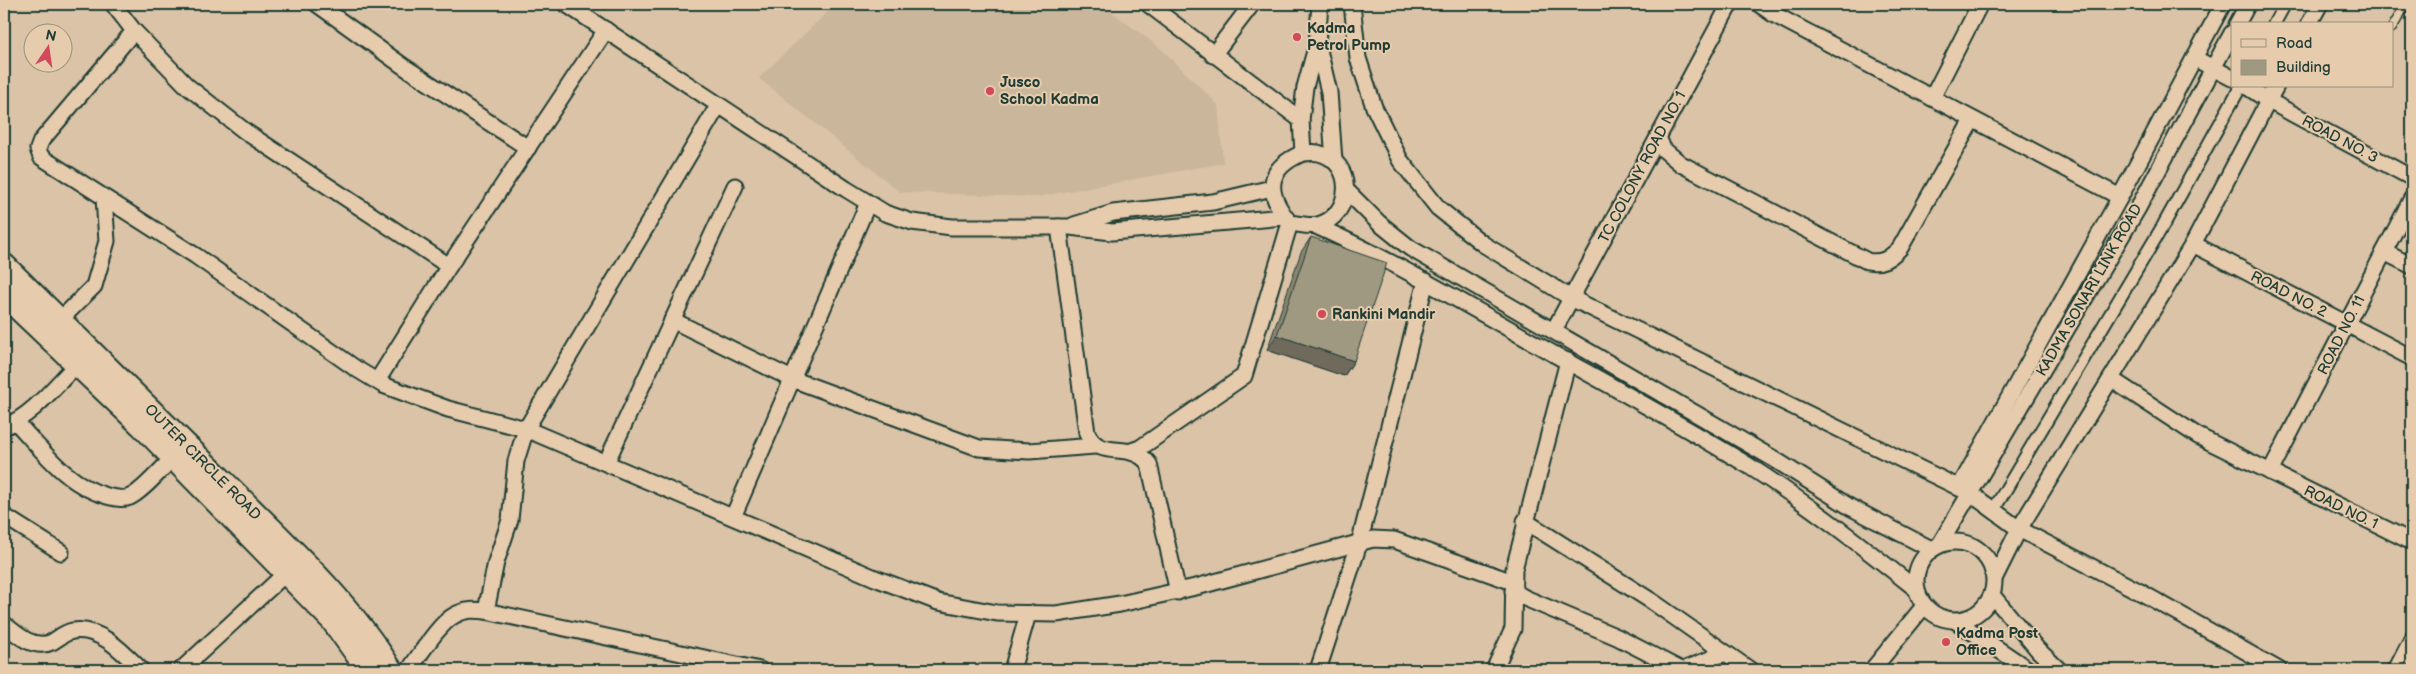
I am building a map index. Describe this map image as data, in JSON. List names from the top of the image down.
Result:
{
  "streets": {
    "main road": ["OUTER CIRCLE ROAD"],
    "street": [
      "ROAD NO. 3",
      "TC COLONY ROAD NO. 1",
      "KADMA SONARI LINK ROAD",
      "ROAD NO. 2",
      "ROAD NO. 11",
      "ROAD NO. 1"
    ]
  },
  "crossings": [
    ["ROAD NO. 2", "ROAD NO. 11"],
    ["ROAD NO. 11", "ROAD NO. 1"]
  ],
  "places": [
    "Kadma Petrol Pump",
    "Jusco School Kadma",
    "Rankini Mandir",
    "Kadma Post Office"
  ],
  "legend": ["Road", "Building"],
  "north": "top"
}
